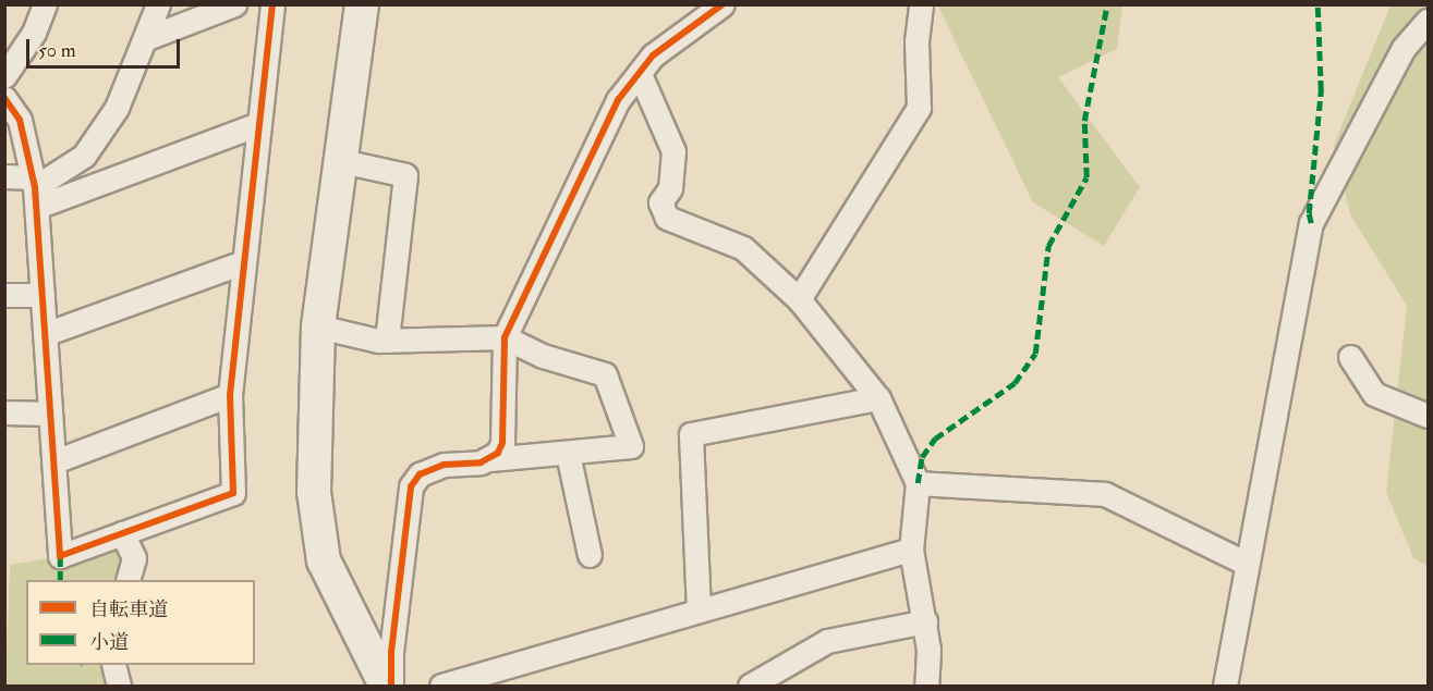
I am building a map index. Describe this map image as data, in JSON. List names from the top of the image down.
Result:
{
  "legend": ["自転車道", "小道"],
  "scale_bar": "50 m"
}
